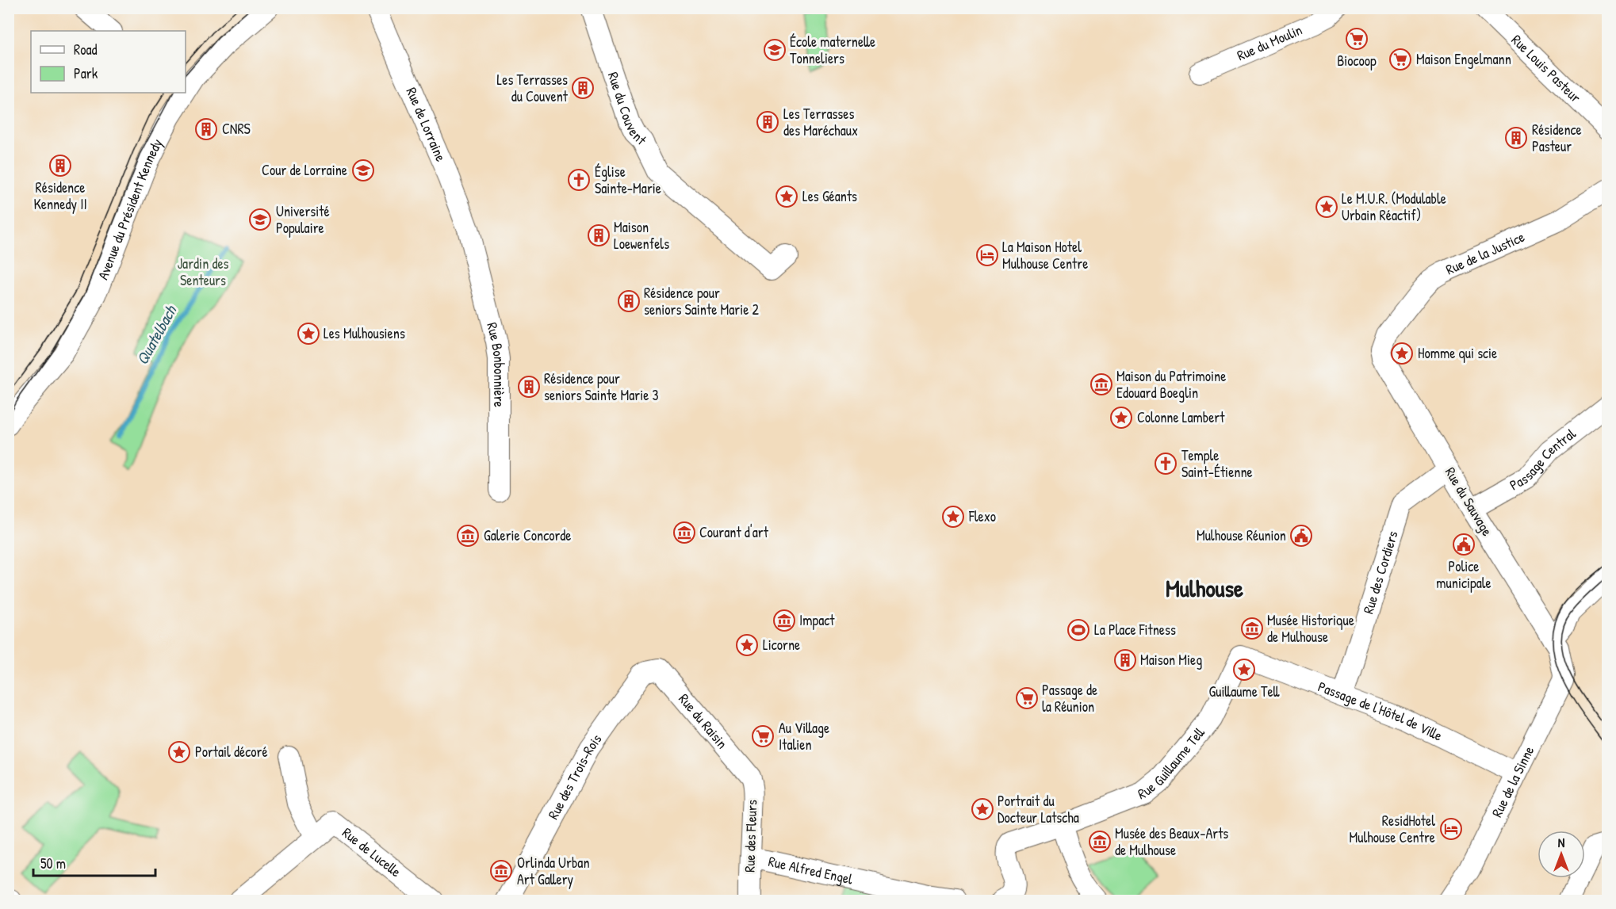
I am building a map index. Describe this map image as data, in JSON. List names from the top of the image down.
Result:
{
  "streets": {
    "street": [
      "Rue du Moulin",
      "Rue Louis Pasteur",
      "Rue du Couvent",
      "Rue de Lorraine",
      "Avenue du Président Kennedy",
      "Rue de la Justice",
      "Rue Bonbonnière",
      "Passage Central",
      "Rue du Sauvage",
      "Rue des Cordiers",
      "Passage de l'Hôtel de Ville",
      "Rue du Raisin",
      "Rue Guillaume Tell",
      "Rue des Trois-Rois",
      "Rue de la Sinne",
      "Rue des Fleurs",
      "Rue de Lucelle",
      "Rue Alfred Engel"
    ]
  },
  "crossings": [
    ["Rue de Lorraine", "Rue Bonbonnière"],
    ["Rue de la Justice", "Rue du Sauvage"],
    ["Passage Central", "Rue du Sauvage"],
    ["Rue du Sauvage", "Rue des Cordiers"],
    ["Rue du Sauvage", "Rue de la Sinne"],
    ["Rue des Cordiers", "Passage de l'Hôtel de Ville"],
    ["Passage de l'Hôtel de Ville", "Rue Guillaume Tell"],
    ["Passage de l'Hôtel de Ville", "Rue de la Sinne"],
    ["Rue du Raisin", "Rue des Trois-Rois"],
    ["Rue du Raisin", "Rue des Fleurs"],
    ["Rue des Fleurs", "Rue Alfred Engel"]
  ],
  "districts": ["Mulhouse"],
  "water": ["Quatelbach"],
  "parks": ["Jardin des Senteurs"],
  "places": {
    "supermarket": [
      "Biocoop",
      "Maison Engelmann",
      "Passage de la Réunion",
      "Au Village Italien"
    ],
    "school or university": ["École maternelle Tonneliers", "Cour de Lorraine", "Université Populaire"],
    "building": [
      "Les Terrasses du Couvent",
      "Les Terrasses des Maréchaux",
      "CNRS",
      "Résidence Pasteur",
      "Résidence Kennedy II",
      "Maison Loewenfels",
      "Résidence pour seniors Sainte Marie 2",
      "Résidence pour seniors Sainte Marie 3",
      "Maison Mieg"
    ],
    "church": ["Église Sainte-Marie", "Temple Saint-Étienne"],
    "place": [
      "Les Géants",
      "Le M.U.R. (Modulable Urbain Réactif)",
      "Les Mulhousiens",
      "Homme qui scie",
      "Colonne Lambert",
      "Flexo",
      "Licorne",
      "Guillaume Tell",
      "Portail décoré",
      "Portrait du Docteur Latscha"
    ],
    "hotel": ["La Maison Hotel Mulhouse Centre", "ResidHotel Mulhouse Centre"],
    "museum": [
      "Maison du Patrimoine Edouard Boeglin",
      "Courant d'art",
      "Galerie Concorde",
      "Impact",
      "Musée Historique de Mulhouse",
      "Musée des Beaux-Arts de Mulhouse",
      "Orlinda Urban Art Gallery"
    ],
    "public building": ["Mulhouse Réunion", "Police municipale"],
    "sports": ["La Place Fitness"]
  },
  "legend": ["Road", "Park"],
  "scale_bar": "50 m",
  "north": "top"
}
